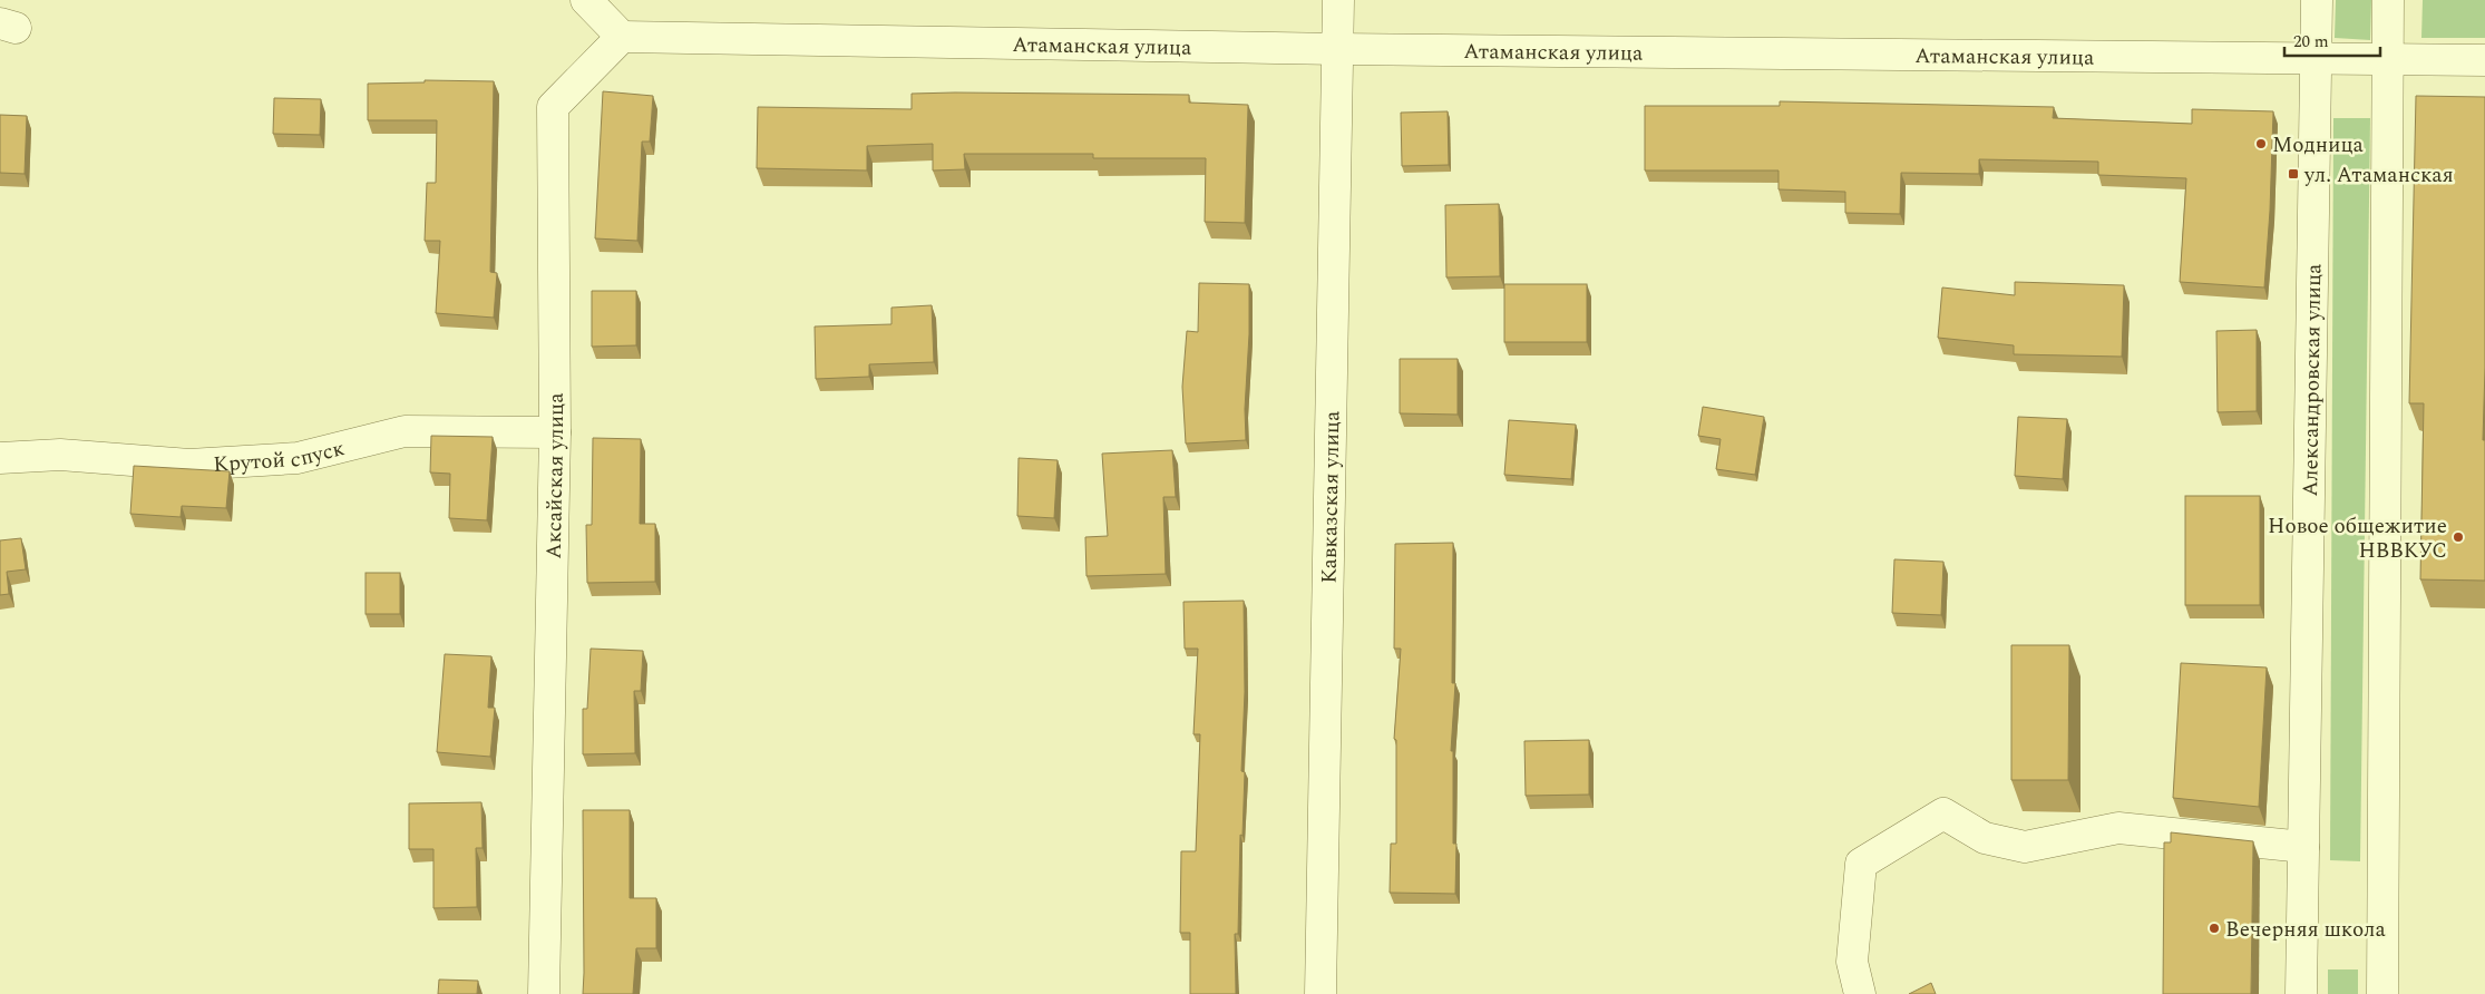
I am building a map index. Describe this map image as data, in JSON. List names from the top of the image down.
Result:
{
  "streets": {
    "street": [
      "Атаманская улица",
      "Александровская улица",
      "Крутой спуск",
      "Аксайская улица",
      "Кавказская улица"
    ]
  },
  "crossings": [
    ["Атаманская улица", "Александровская улица"],
    ["Атаманская улица", "Аксайская улица"],
    ["Атаманская улица", "Кавказская улица"],
    ["Крутой спуск", "Аксайская улица"]
  ],
  "places": {
    "other": ["Модница", "Новое общежитие НВВКУС", "Вечерняя школа"],
    "transit": ["ул. Атаманская"]
  },
  "scale_bar": "20 m"
}
